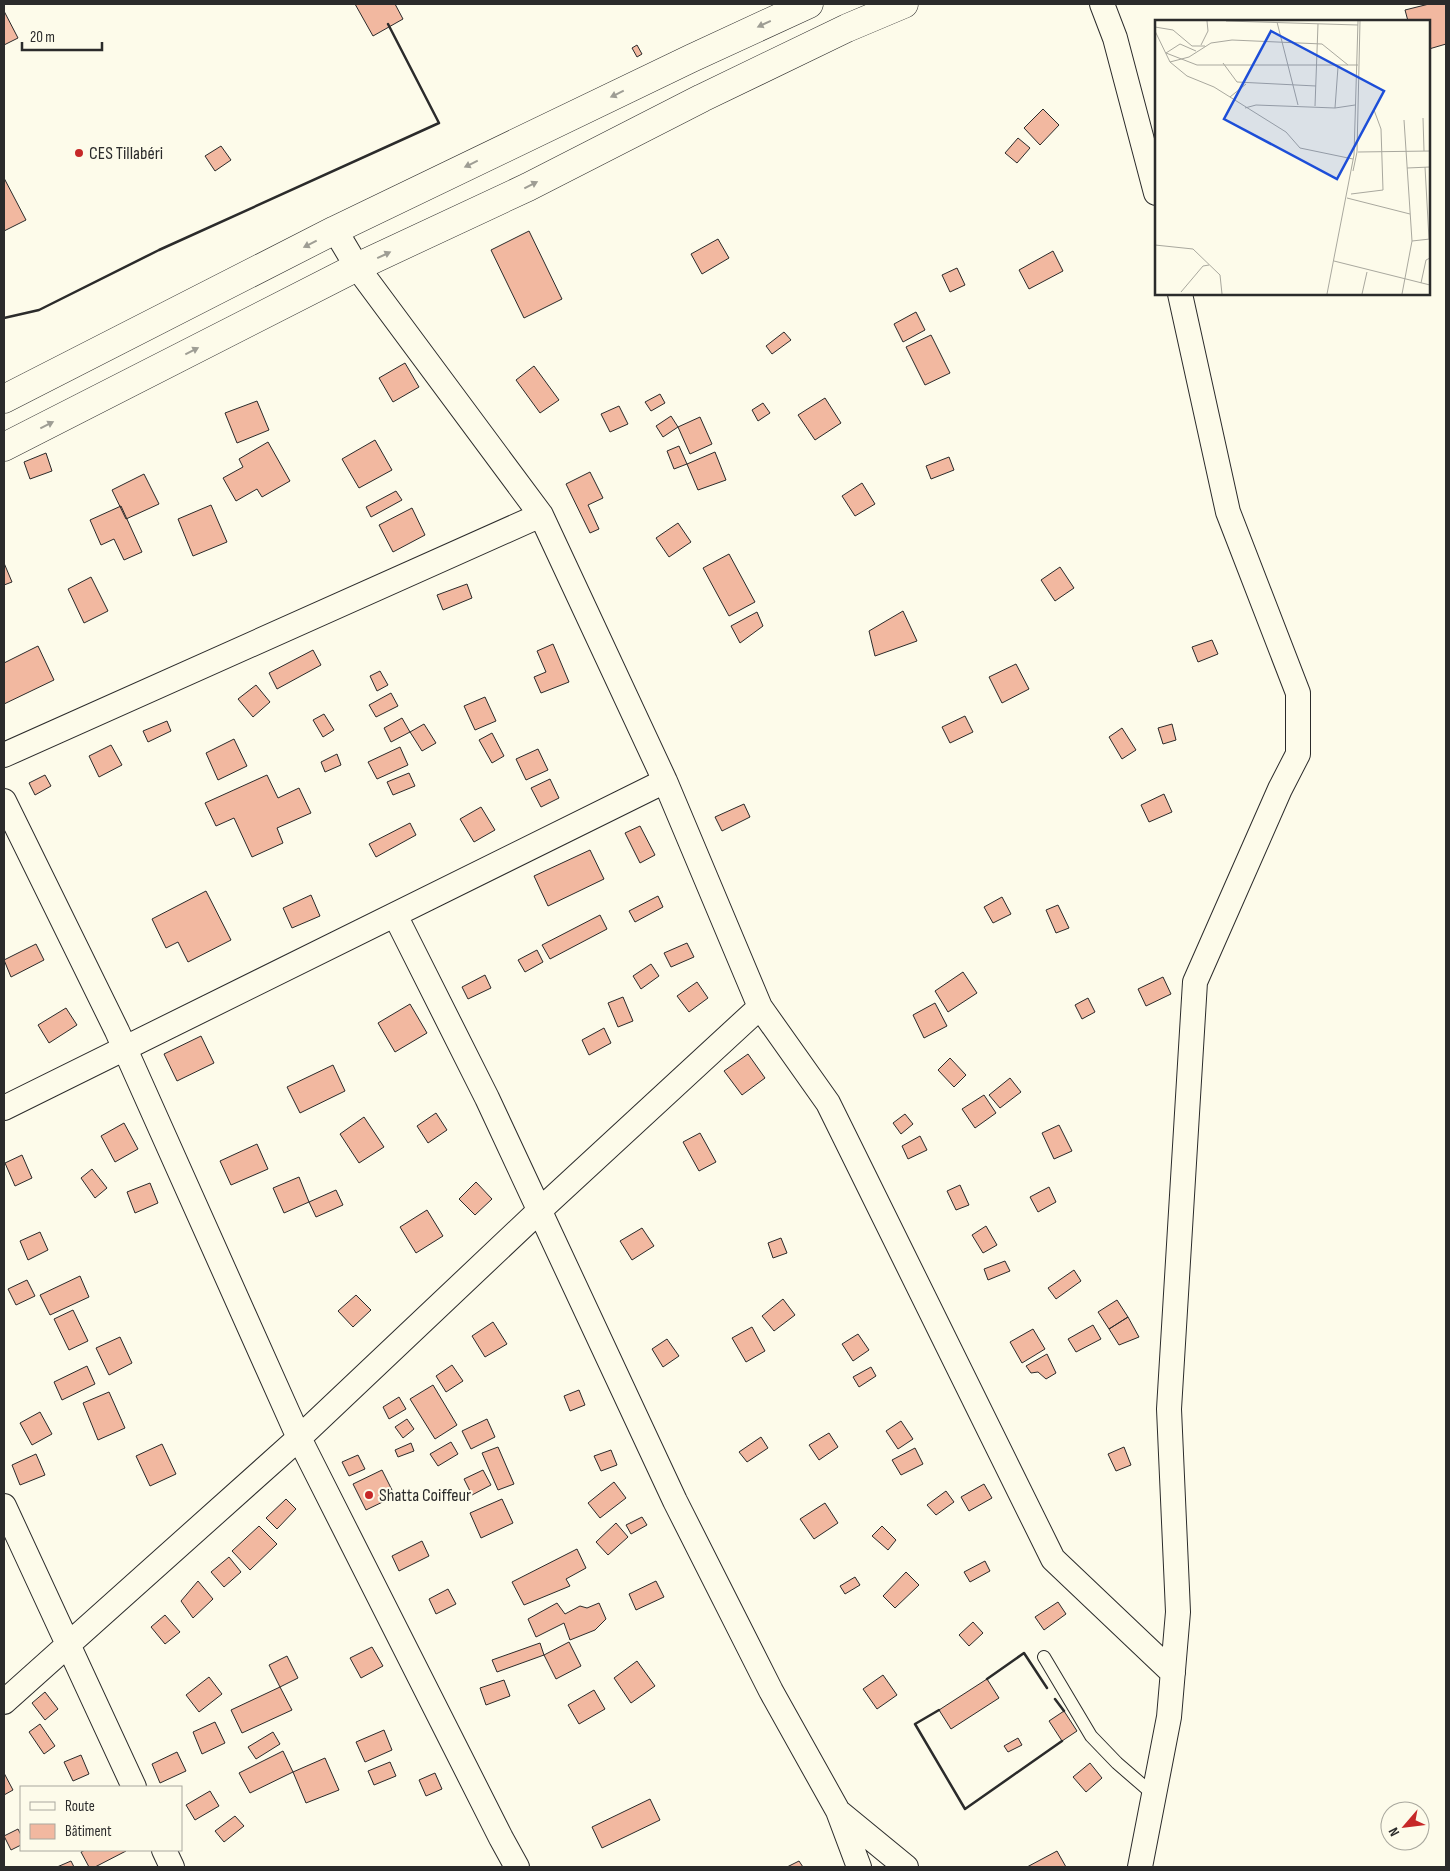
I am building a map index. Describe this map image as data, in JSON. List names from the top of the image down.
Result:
{
  "places": ["CES Tillabéri", "Shatta Coiffeur"],
  "legend": ["Route", "Bâtiment"],
  "scale_bar": "20 m",
  "north": "bottom left"
}
